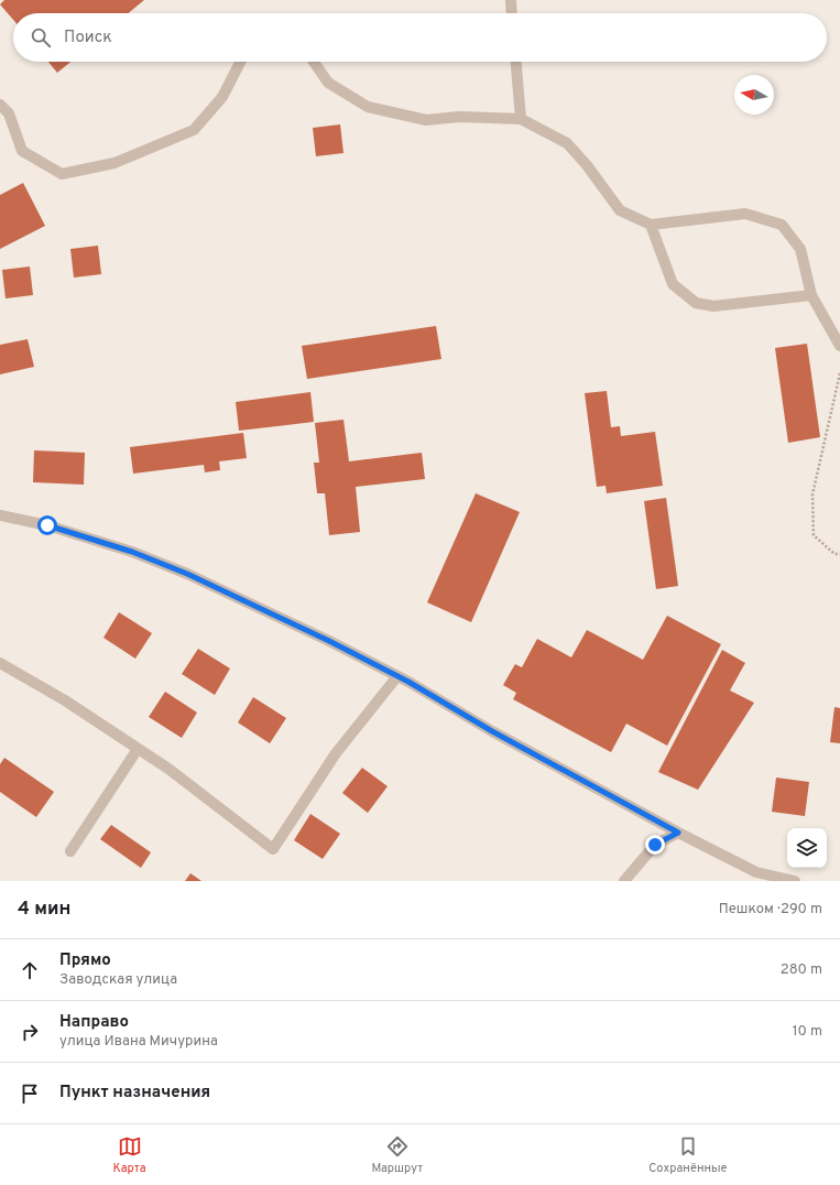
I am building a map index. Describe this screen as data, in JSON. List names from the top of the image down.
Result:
{
  "north": "left",
  "page": {
    "search": "Поиск",
    "heading": ["4 мин", "Пешком · 290 m"],
    "list": [
      ["Прямо", "Заводская улица", "280 m"],
      ["Направо", "улица Ивана Мичурина", "10 m"],
      "Пункт назначения"
    ],
    "nav": ["Карта", "Маршрут", "Сохранённые"]
  }
}
